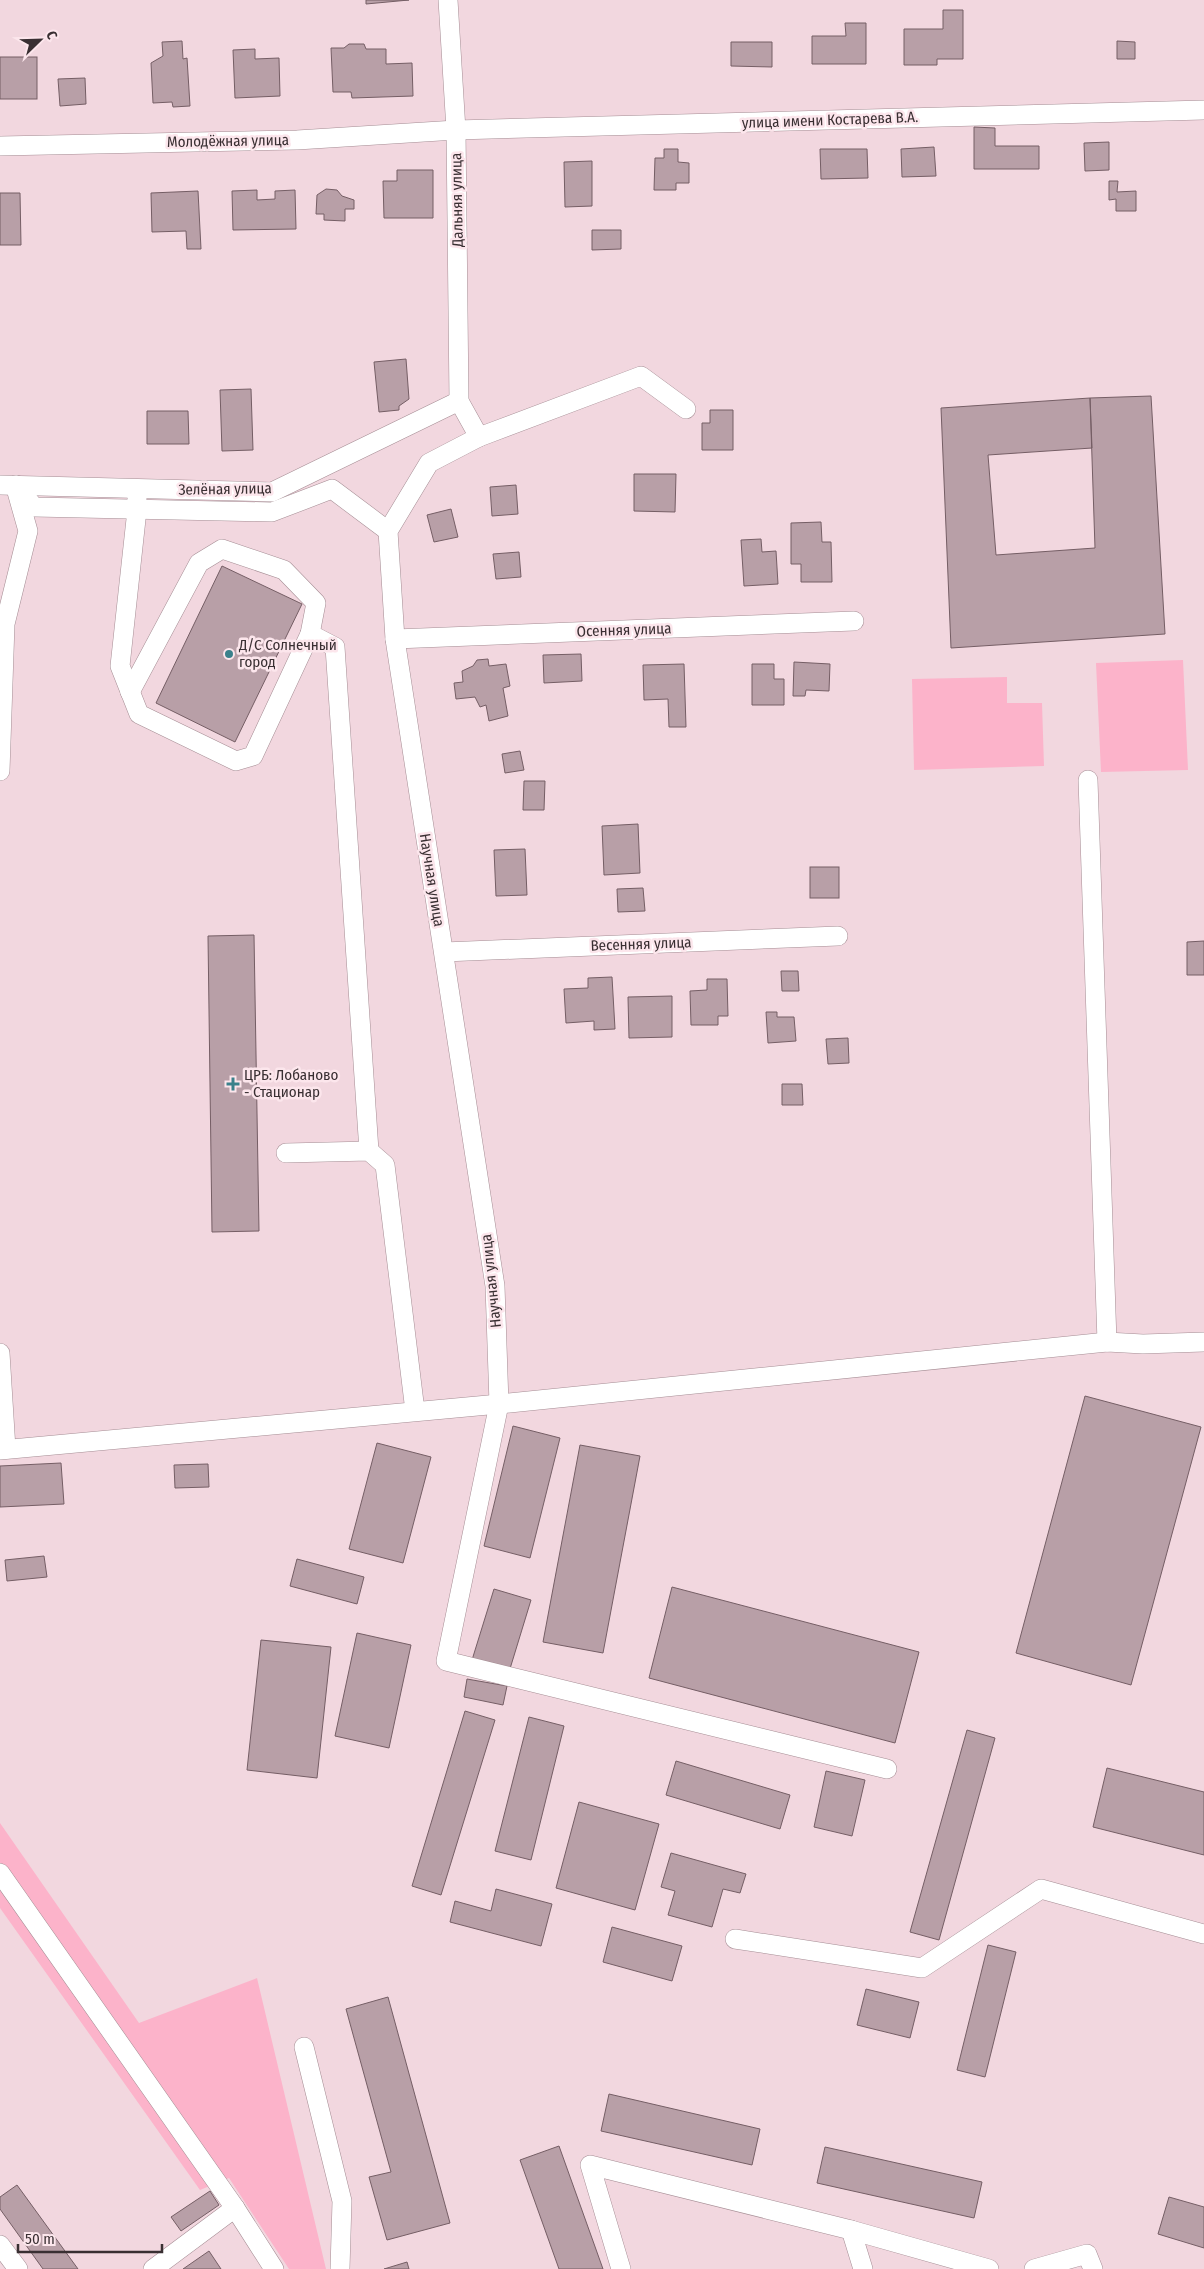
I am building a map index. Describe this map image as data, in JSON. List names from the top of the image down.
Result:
{
  "streets": {
    "street": [
      "улица имени Костарева В.А.",
      "Молодёжная улица",
      "Дальняя улица",
      "Зелёная улица",
      "Осенняя улица",
      "Научная улица",
      "Весенняя улица"
    ]
  },
  "crossings": [
    ["улица имени Костарева В.А.", "Молодёжная улица"],
    ["улица имени Костарева В.А.", "Дальняя улица"],
    ["Молодёжная улица", "Дальняя улица"],
    ["Дальняя улица", "Зелёная улица"],
    ["Осенняя улица", "Научная улица"],
    ["Научная улица", "Весенняя улица"]
  ],
  "places": {
    "other": ["Д/С Солнечный город"],
    "health": ["ЦРБ: Лобаново - Стационар"]
  },
  "scale_bar": "50 m",
  "north": "top right"
}
